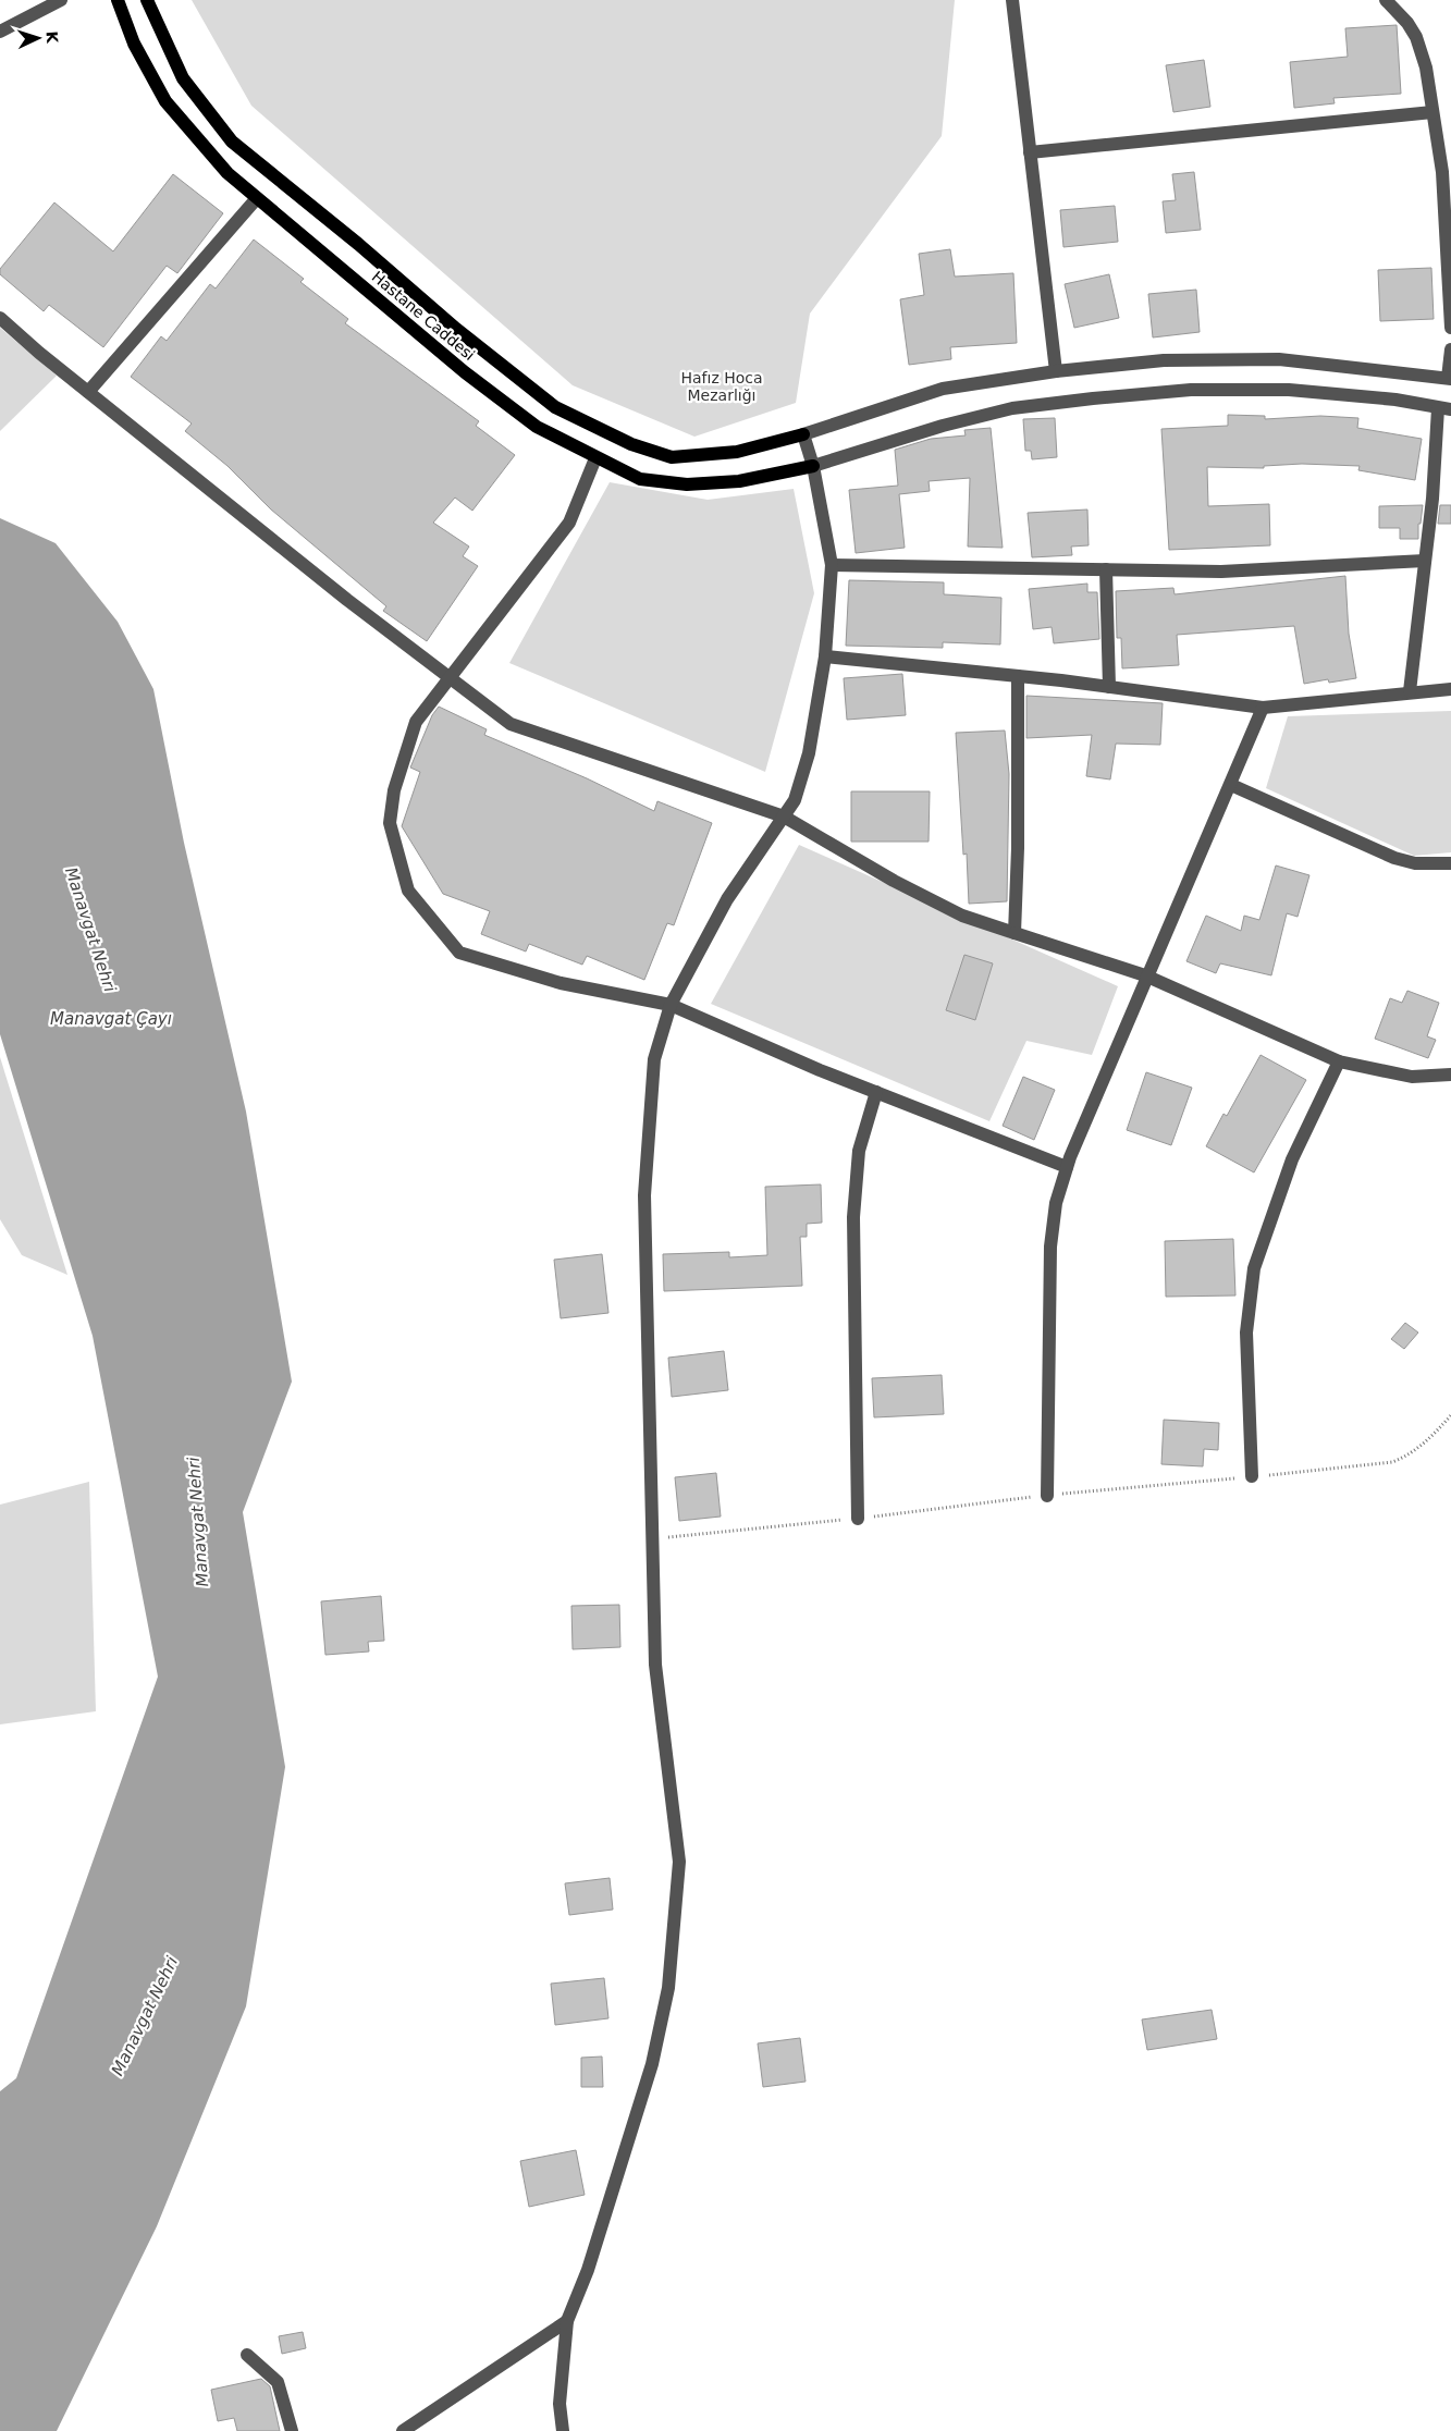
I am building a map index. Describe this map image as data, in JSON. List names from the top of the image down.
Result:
{
  "streets": {
    "main road": ["Hastane Caddesi"]
  },
  "water": ["Manavgat Nehri", "Manavgat Çayı"],
  "parks": ["Hafız Hoca Mezarlığı"],
  "north": "right"
}
